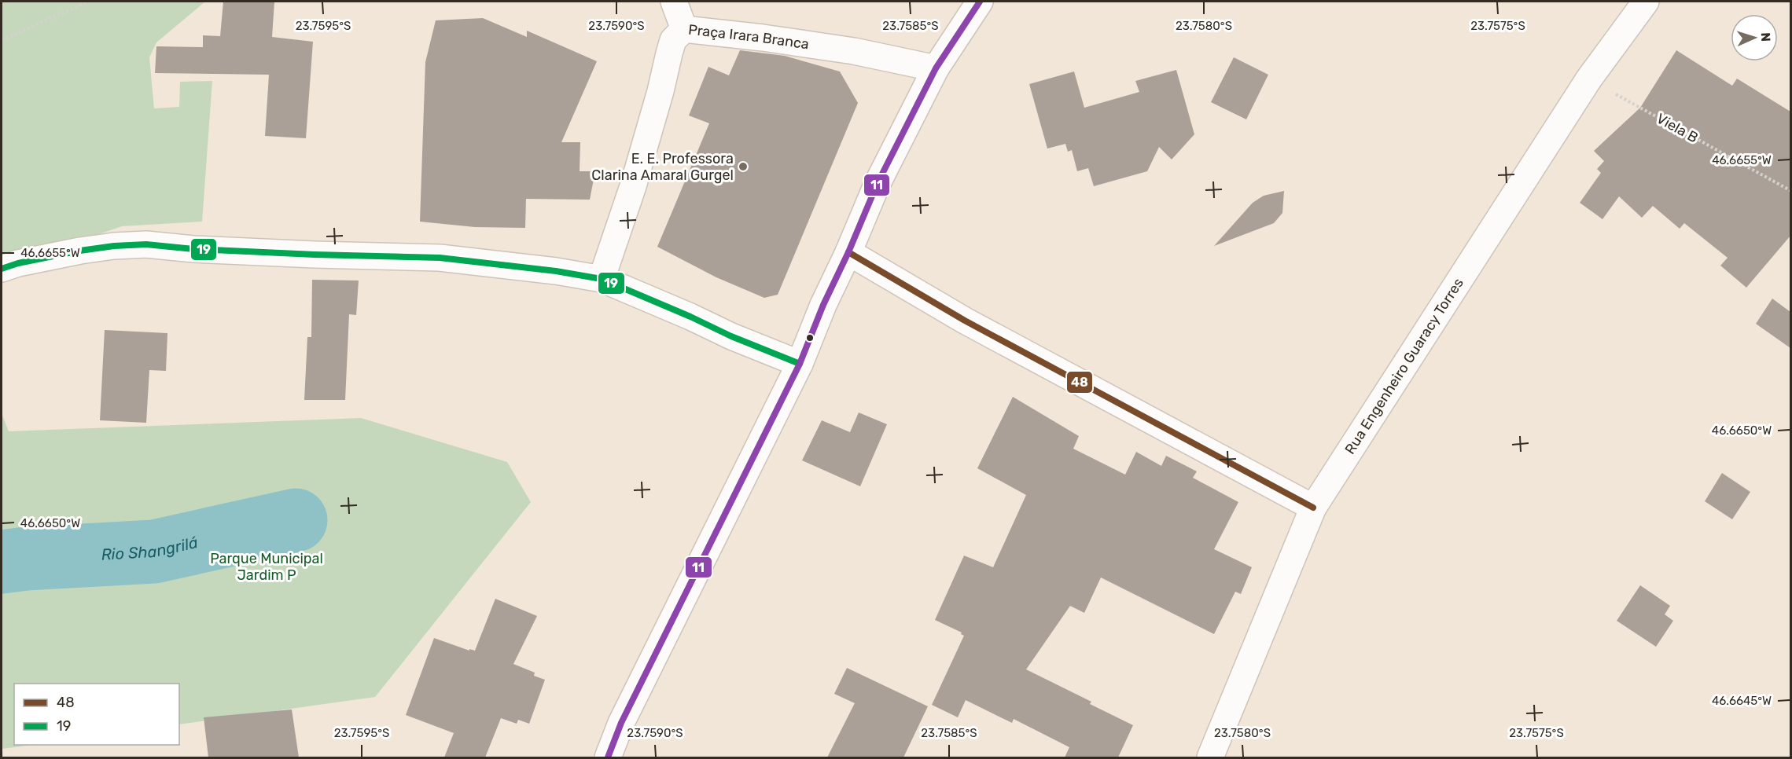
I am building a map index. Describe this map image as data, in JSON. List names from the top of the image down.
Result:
{
  "streets": {
    "street": ["Praça Irara Branca", "Rua Engenheiro Guaracy Torres"],
    "path": ["Viela B"]
  },
  "crossings": [
    ["Viela B", "Rua Engenheiro Guaracy Torres"]
  ],
  "water": ["Rio Shangrilá"],
  "parks": ["Parque Municipal Jardim P"],
  "places": ["E. E. Professora Clarina Amaral Gurgel"],
  "lines": ["transit line 11", "transit line 19", "transit line 48"],
  "legend": ["48", "19"],
  "north": "right",
  "coordinates": [
    "23.7595°S",
    "23.7590°S",
    "23.7585°S",
    "23.7580°S",
    "23.7575°S",
    "46.6655°W",
    "46.6650°W",
    "46.6645°W"
  ]
}
